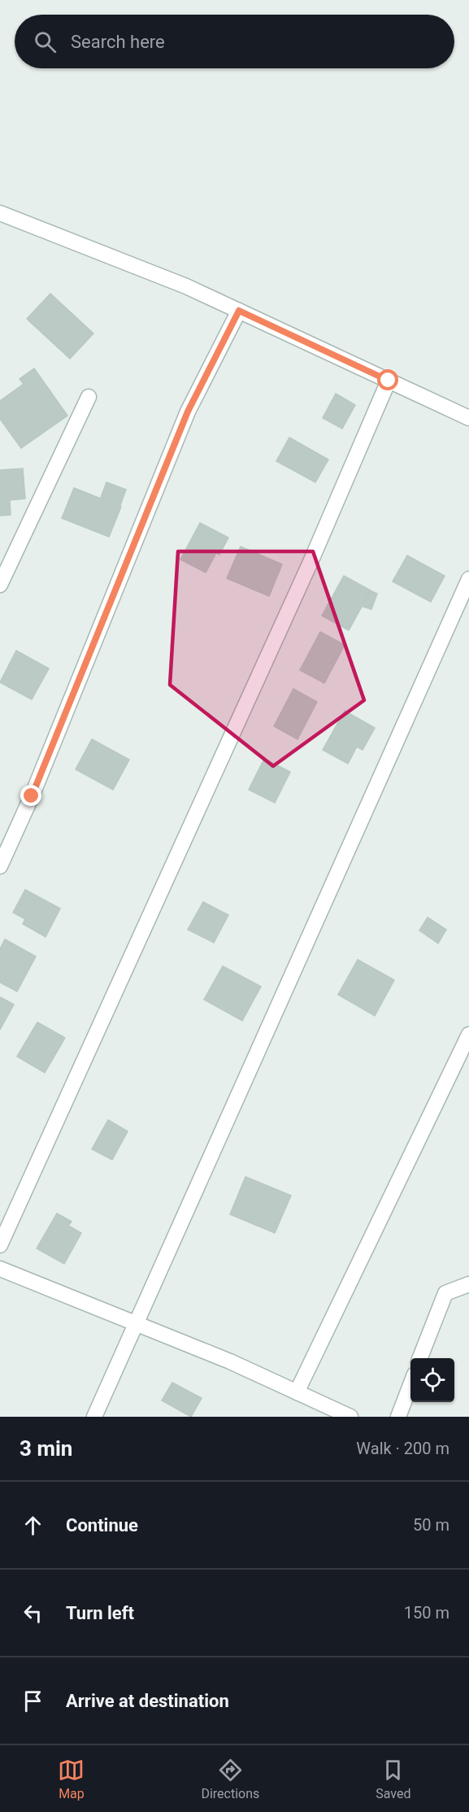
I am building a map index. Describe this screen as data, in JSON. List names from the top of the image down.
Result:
{
  "page": {
    "search": "Search here",
    "heading": ["3 min", "Walk · 200 m"],
    "list": [
      ["Continue", "50 m"],
      ["Turn left", "150 m"],
      "Arrive at destination"
    ],
    "nav": ["Map", "Directions", "Saved"]
  }
}
